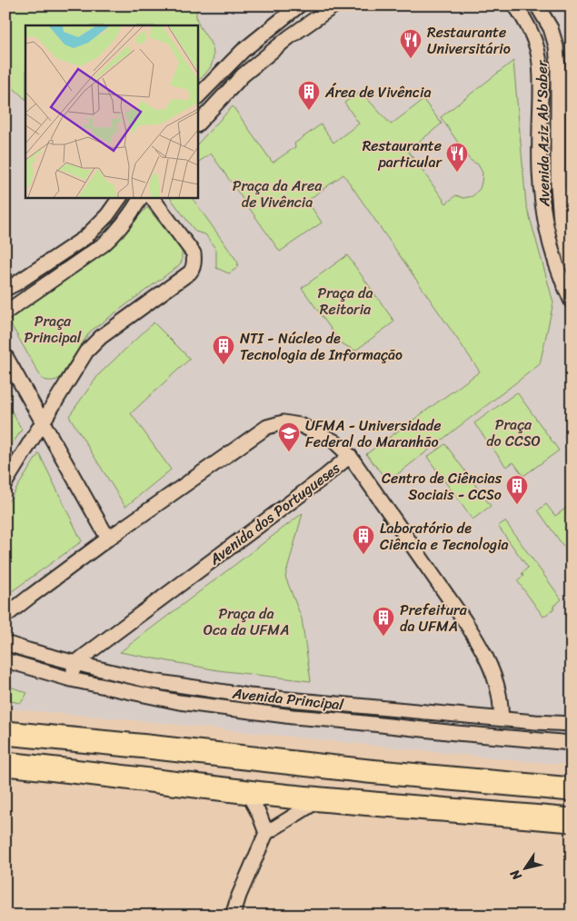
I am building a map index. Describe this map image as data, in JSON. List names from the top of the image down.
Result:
{
  "streets": {
    "street": ["Avenida Aziz Ab'Saber", "Avenida dos Portugueses", "Avenida Principal"]
  },
  "crossings": [
    ["Avenida dos Portugueses", "Avenida Principal"]
  ],
  "parks": [
    "Praça da Area de Vivência",
    "Praça da Reitoria",
    "Praça Principal",
    "Praça do CCSO",
    "Praça da Oca da UFMA"
  ],
  "places": {
    "restaurant": ["Restaurante Universitário", "Restaurante particular"],
    "building": [
      "Área de Vivência",
      "NTI - Núcleo de Tecnologia de Informação",
      "Centro de Ciências Sociais - CCSo",
      "Laboratório de Ciência e Tecnologia",
      "Prefeitura da UFMA"
    ],
    "school or university": ["UFMA - Universidade Federal do Maranhão"]
  },
  "north": "bottom left"
}
